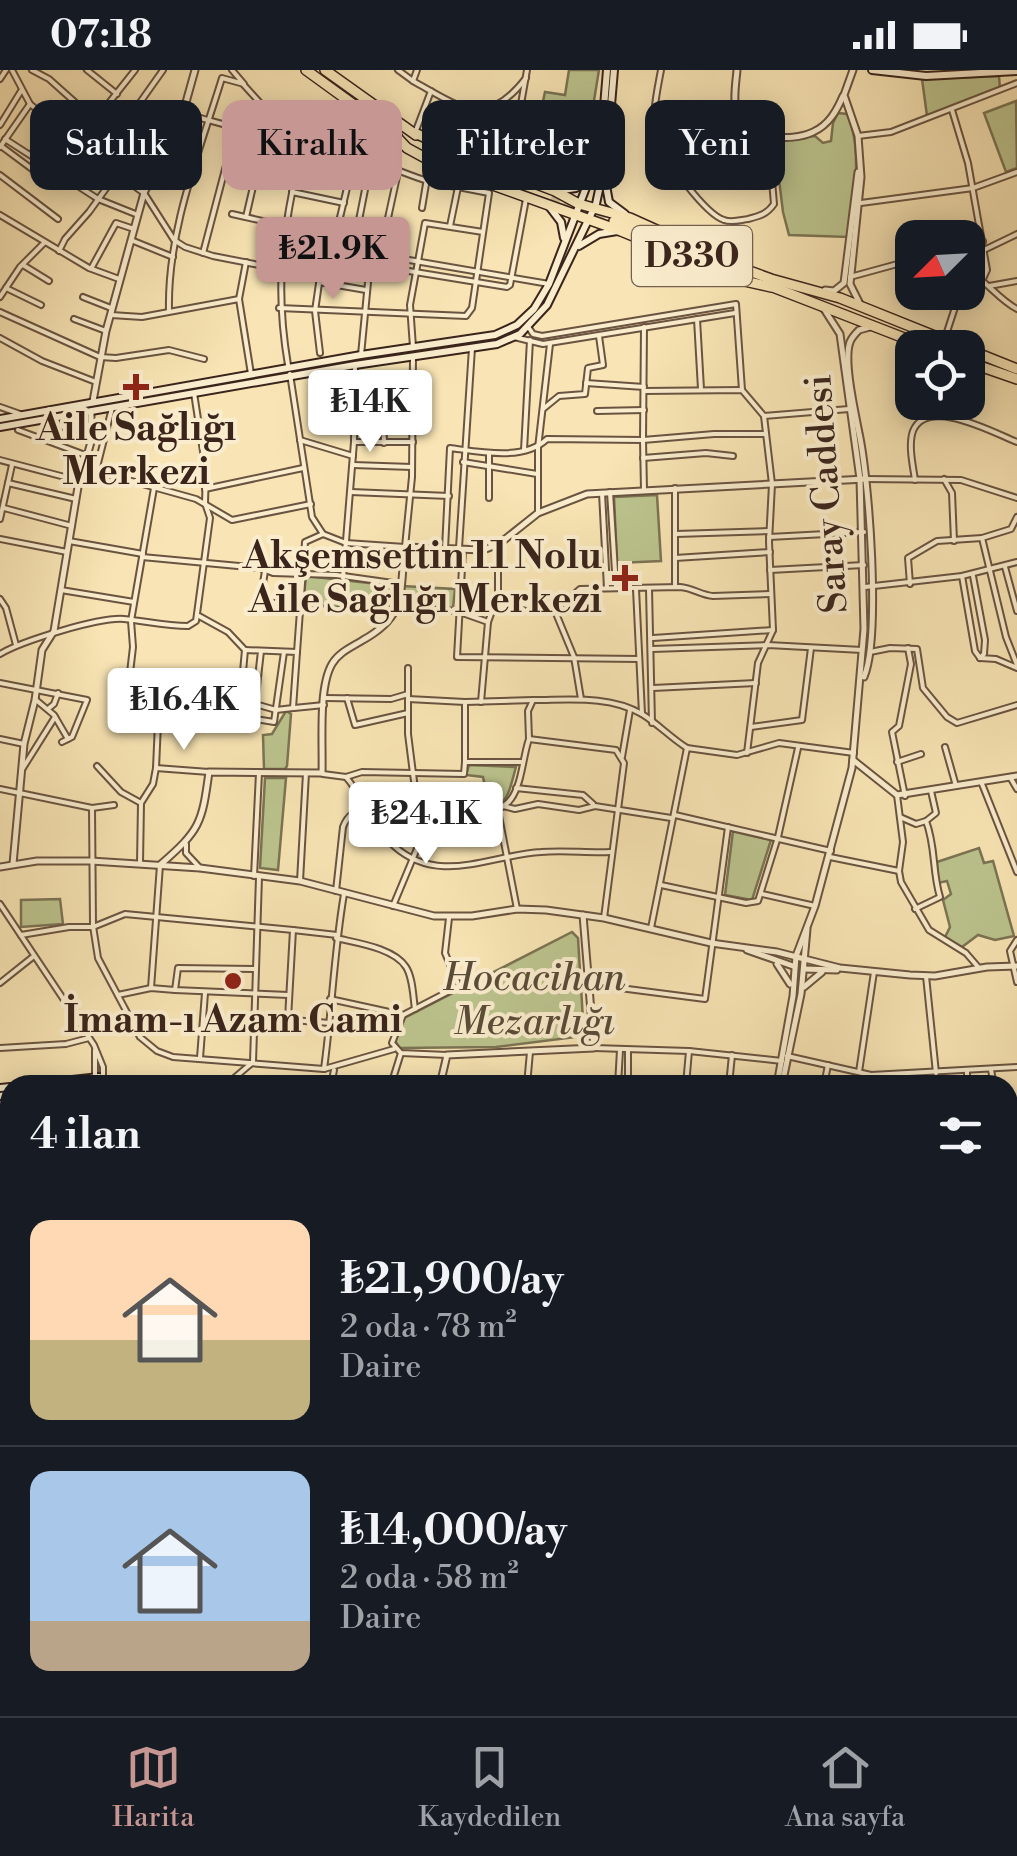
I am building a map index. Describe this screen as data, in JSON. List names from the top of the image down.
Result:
{
  "streets": {
    "highway": ["D330"],
    "street": ["Saray Caddesi"]
  },
  "crossings": [
    ["D330", "Saray Caddesi"]
  ],
  "parks": ["Hocacihan Mezarlığı"],
  "places": {
    "health": ["Aile Sağlığı Merkezi", "Akşemsettin 11 Nolu Aile Sağlığı Merkezi"],
    "other": ["İmam-ı Azam Cami"]
  },
  "north": "bottom left",
  "page": {
    "status": "07:18",
    "chip": [
      "Satılık",
      "Kiralık",
      "Filtreler",
      "Yeni"
    ],
    "price": [
      "₺21.9K",
      "₺14K",
      "₺16.4K",
      "₺24.1K"
    ],
    "heading": "4 ilan",
    "list": [
      {
        "name": "₺21,900/ay",
        "note": "2 oda · 78 m² · Daire"
      },
      {
        "name": "₺14,000/ay",
        "note": "2 oda · 58 m² · Daire"
      }
    ],
    "tabs": ["Harita", "Kaydedilen", "Ana sayfa"]
  }
}
